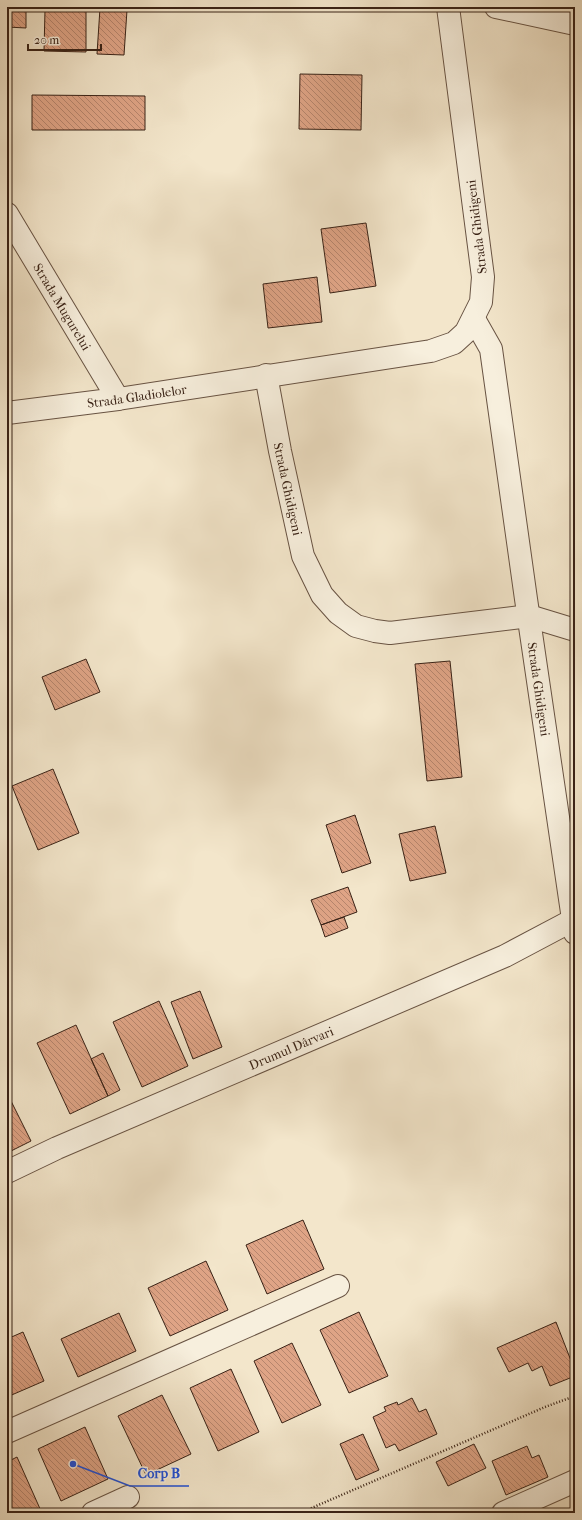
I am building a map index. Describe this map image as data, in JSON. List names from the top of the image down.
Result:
{
  "streets": {
    "street": [
      "Strada Ghidigeni",
      "Strada Mugurelui",
      "Strada Gladiolelor",
      "Drumul Dârvari"
    ]
  },
  "crossings": [
    ["Strada Ghidigeni", "Strada Gladiolelor"],
    ["Strada Ghidigeni", "Drumul Dârvari"],
    ["Strada Mugurelui", "Strada Gladiolelor"]
  ],
  "places": ["Corp B"],
  "scale_bar": "20 m"
}
